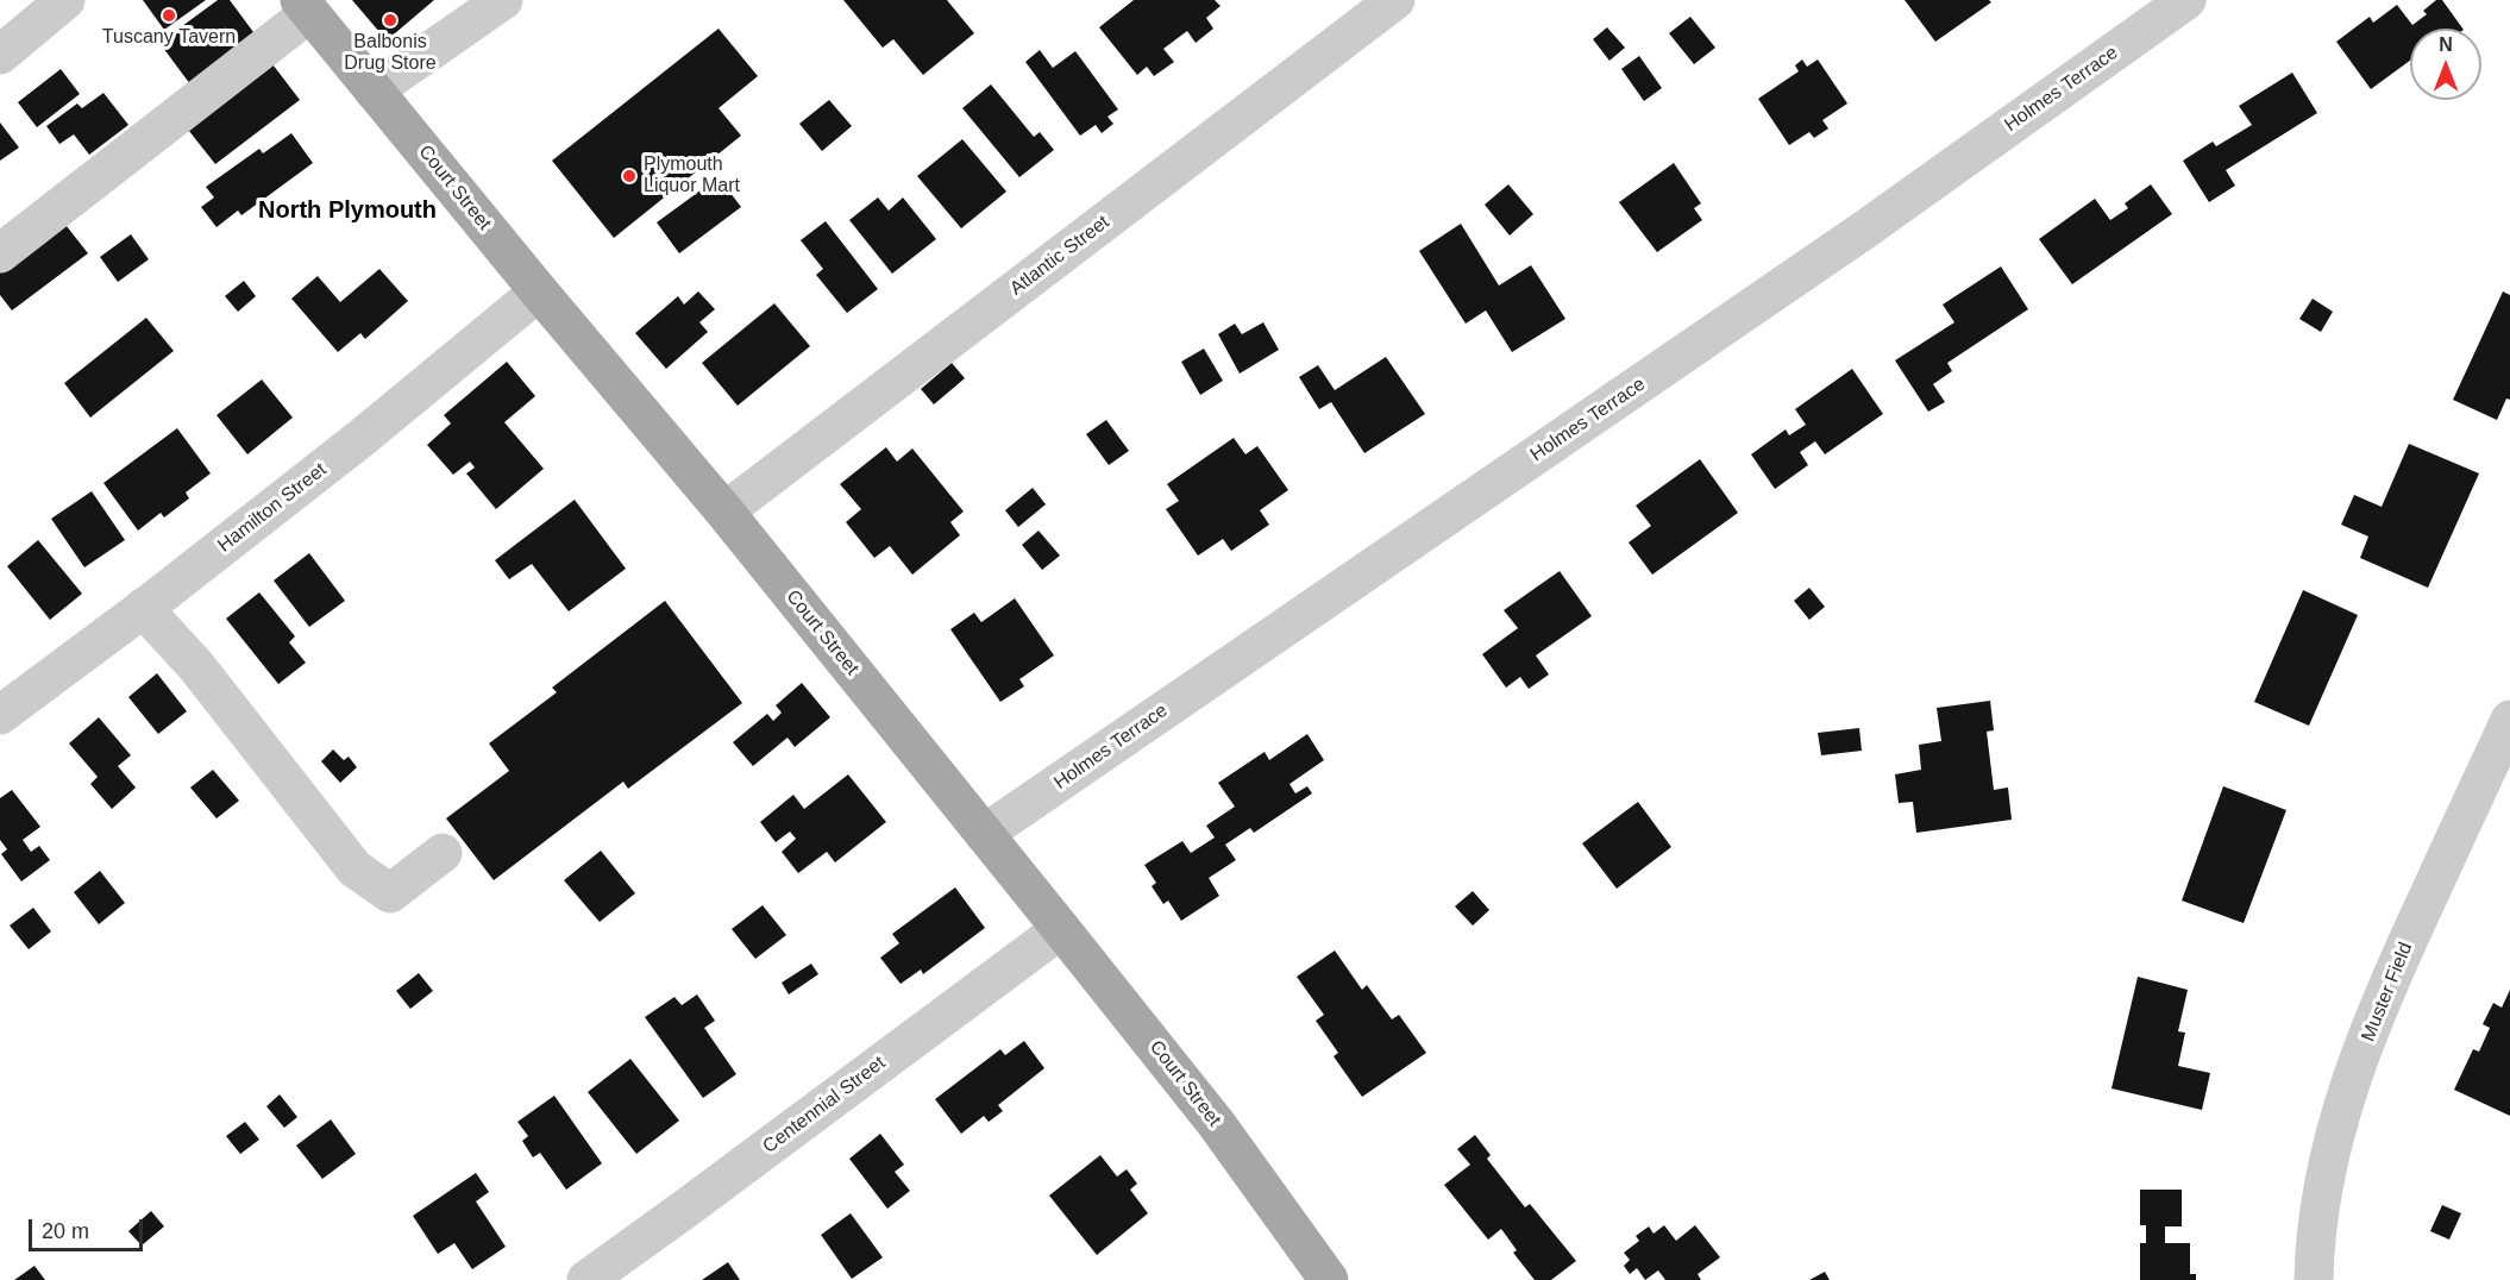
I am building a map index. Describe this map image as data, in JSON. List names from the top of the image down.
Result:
{
  "streets": {
    "main road": ["Court Street"],
    "street": [
      "Holmes Terrace",
      "Atlantic Street",
      "Hamilton Street",
      "Muster Field",
      "Centennial Street"
    ]
  },
  "crossings": [
    ["Holmes Terrace", "Court Street"],
    ["Court Street", "Atlantic Street"],
    ["Court Street", "Hamilton Street"],
    ["Court Street", "Centennial Street"]
  ],
  "districts": ["North Plymouth"],
  "places": ["Tuscany Tavern", "Balbonis Drug Store", "Plymouth Liquor Mart"],
  "scale_bar": "20 m",
  "north": "top"
}
